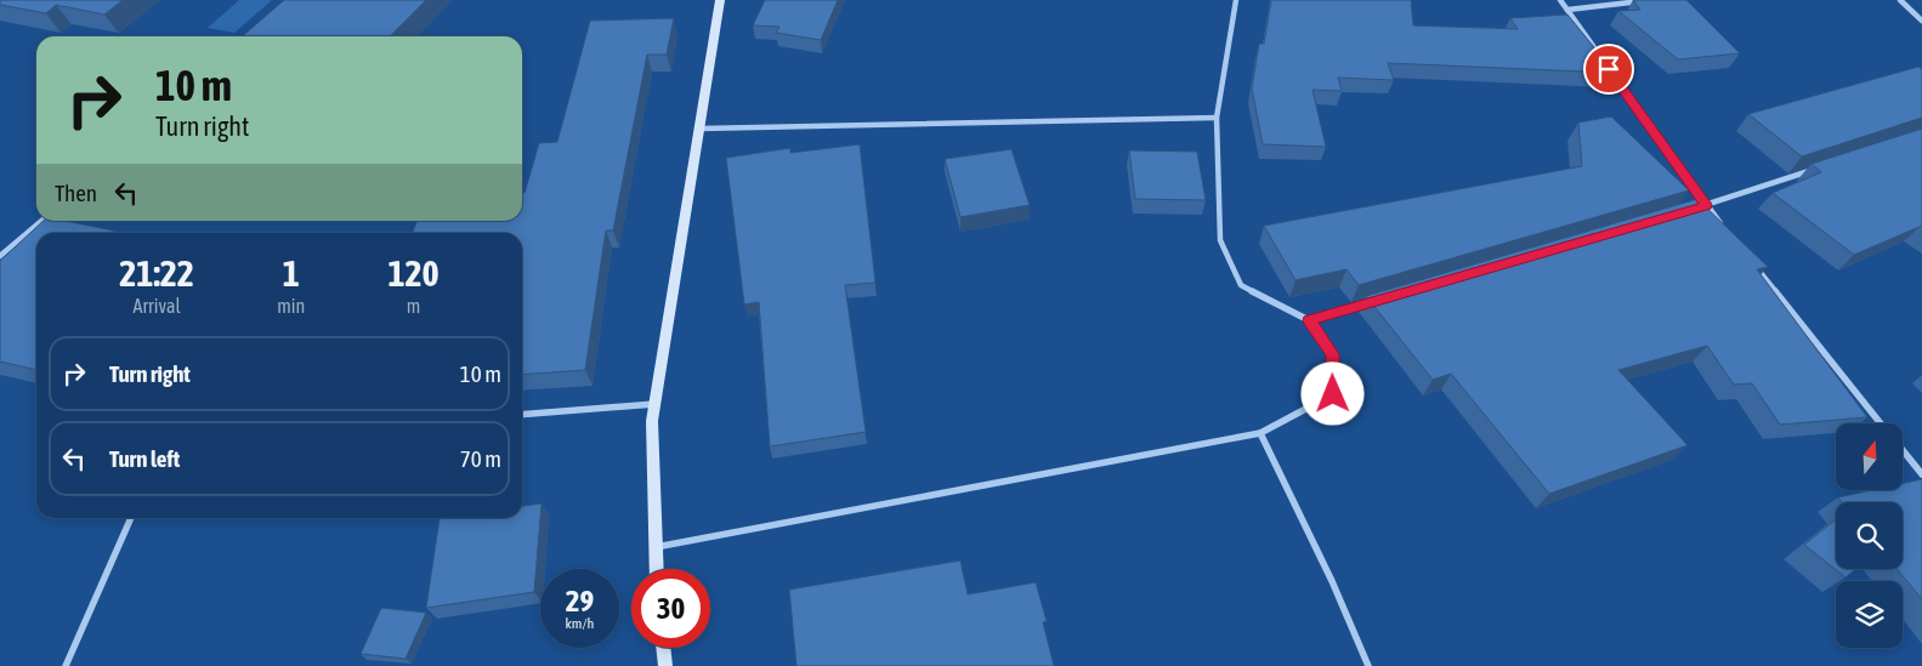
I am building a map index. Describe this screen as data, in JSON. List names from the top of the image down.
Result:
{
  "north": "top",
  "page": {
    "turn": ["10 m", "Turn right"],
    "then": "Then",
    "eta": [
      "21:22",
      "Arrival",
      "1",
      "min",
      "120",
      "m"
    ],
    "list": [
      {
        "name": "Turn right",
        "value": "10 m"
      },
      {
        "name": "Turn left",
        "value": "70 m"
      }
    ],
    "speed": "29 km/h",
    "limit": "30"
  }
}
